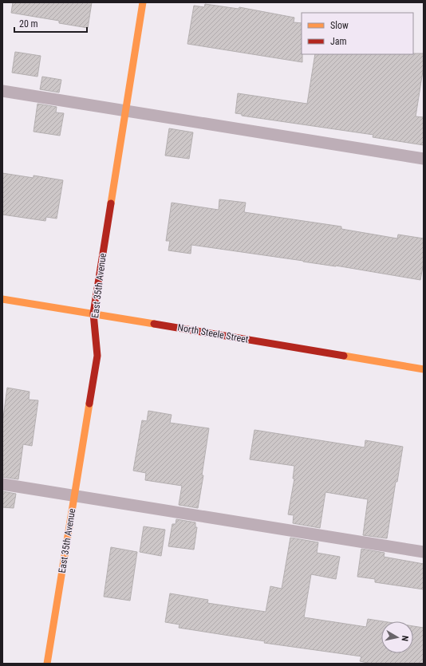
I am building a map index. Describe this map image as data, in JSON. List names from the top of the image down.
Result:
{
  "streets": {
    "street": ["East 35th Avenue", "North Steele Street"]
  },
  "crossings": [
    ["East 35th Avenue", "North Steele Street"]
  ],
  "legend": ["Slow", "Jam"],
  "scale_bar": "20 m",
  "north": "right"
}
